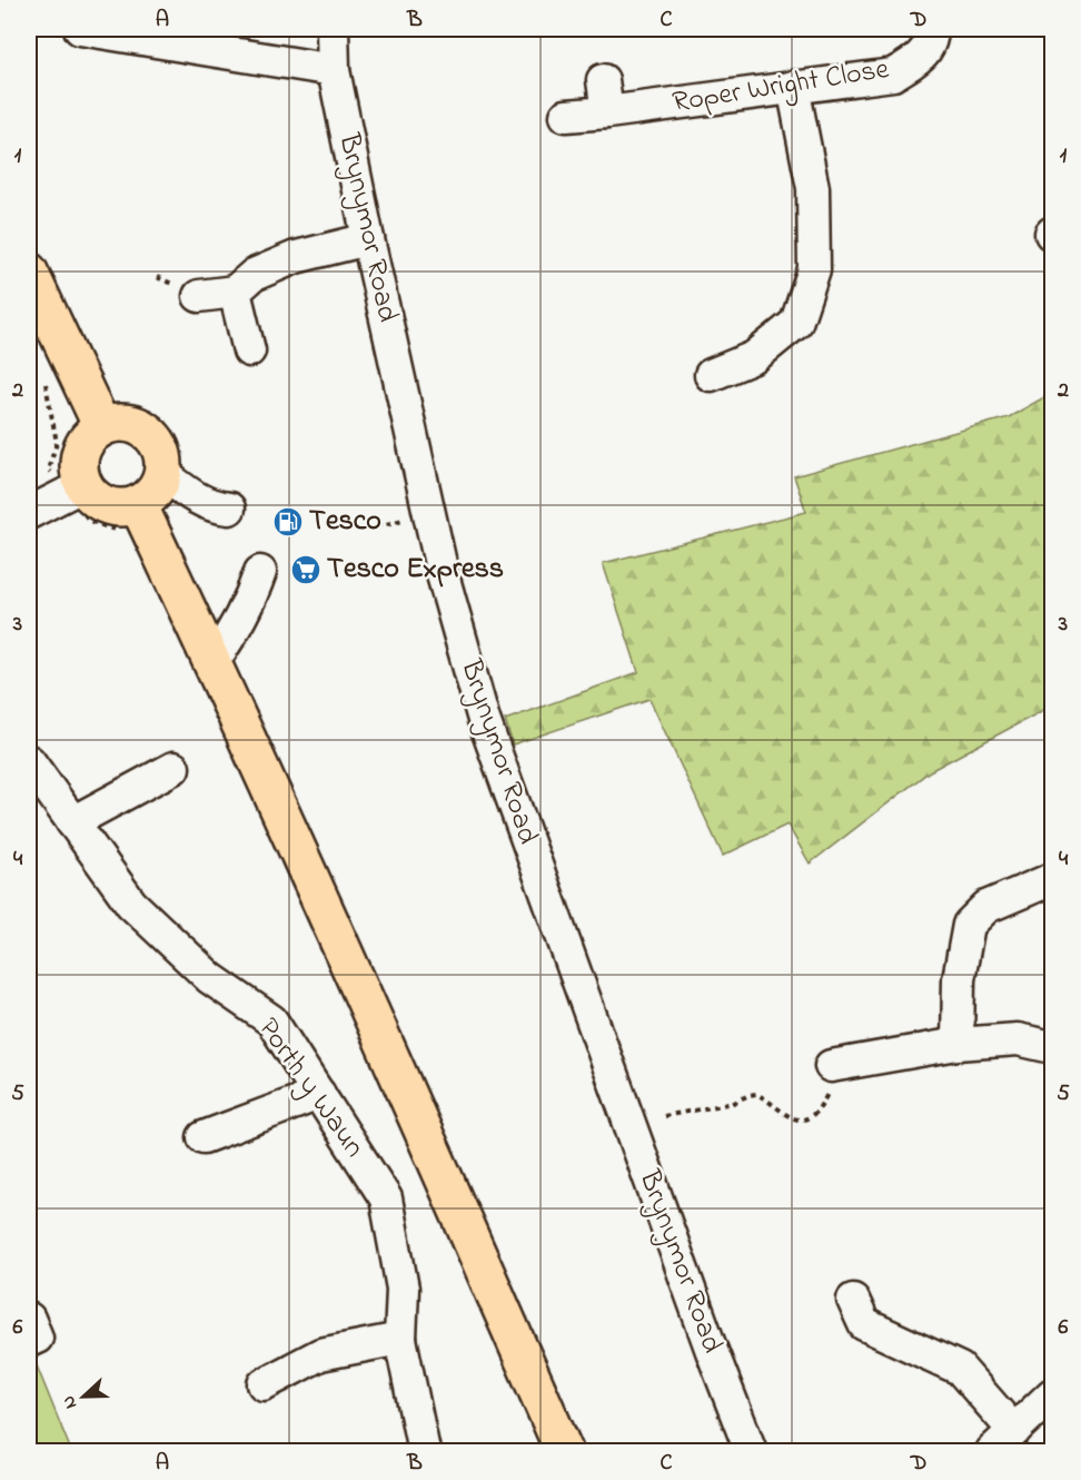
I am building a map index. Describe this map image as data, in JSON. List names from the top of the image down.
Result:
{
  "streets": {
    "street": ["Roper Wright Close", "Brynymor Road", "Porth y Waun"]
  },
  "places": {
    "fuel station": ["Tesco"],
    "supermarket": ["Tesco Express"]
  },
  "north": "left",
  "grid": {
    "columns": [
      "A",
      "B",
      "C",
      "D"
    ],
    "rows": [
      "1",
      "2",
      "3",
      "4",
      "5",
      "6"
    ]
  }
}
